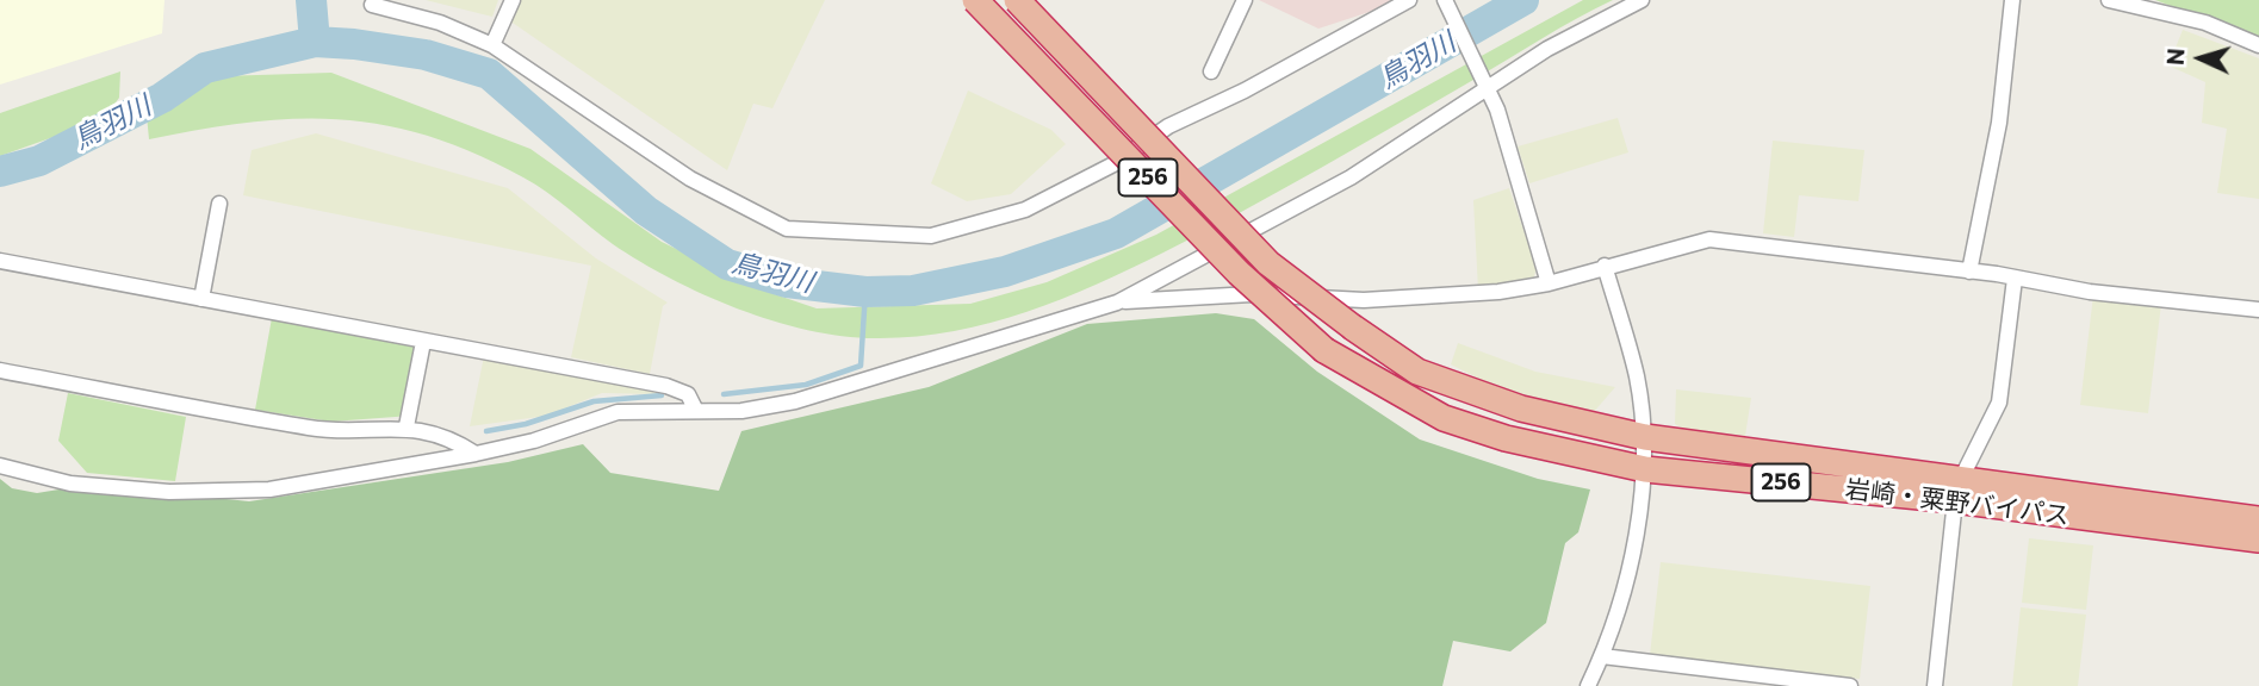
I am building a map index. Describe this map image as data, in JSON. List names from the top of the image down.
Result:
{
  "streets": {
    "highway": ["256", "岩崎・粟野バイパス"]
  },
  "water": ["鳥羽川"],
  "north": "left"
}
